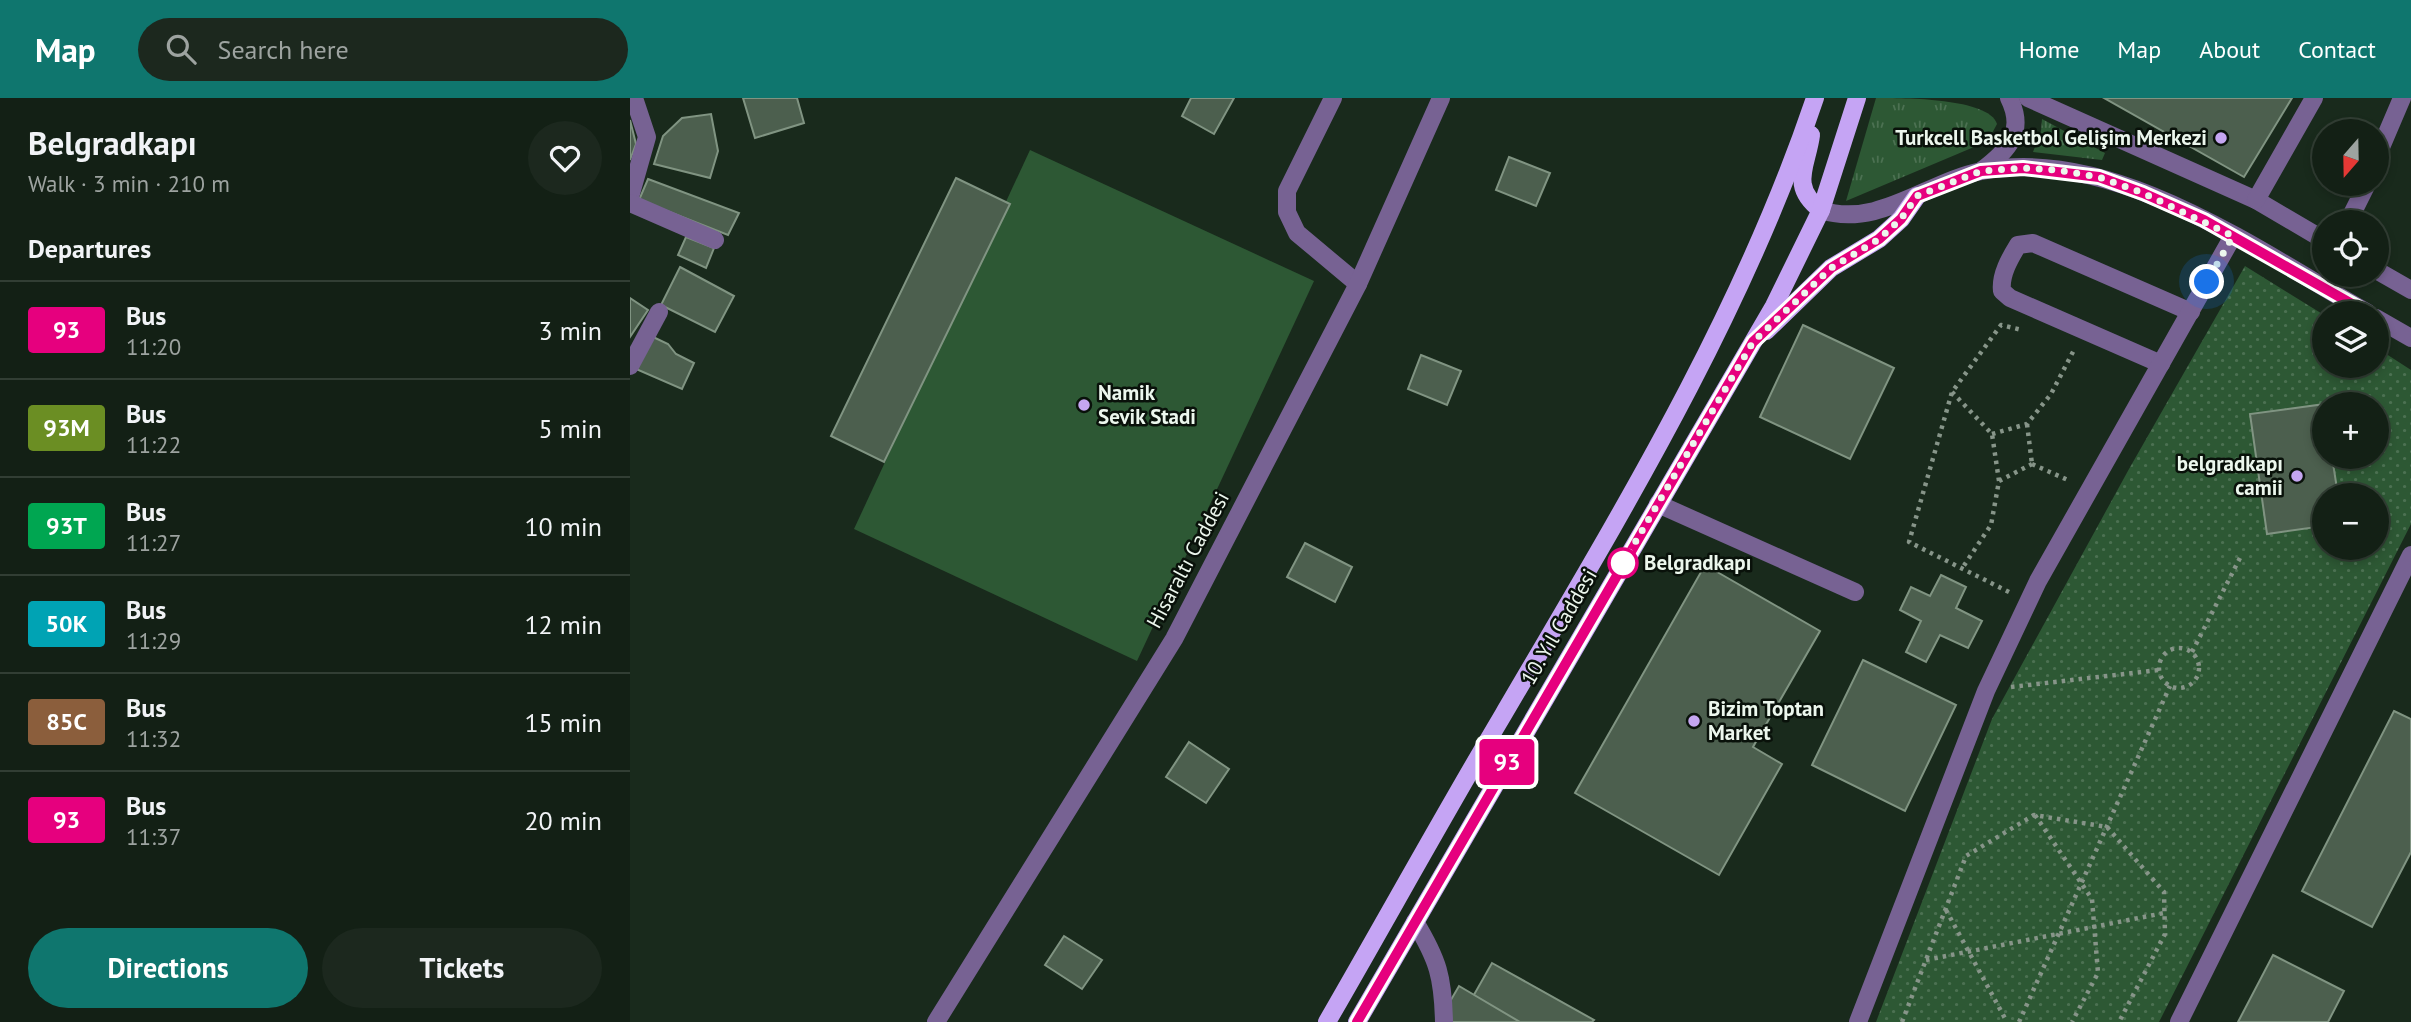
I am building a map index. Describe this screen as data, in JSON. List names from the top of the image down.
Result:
{
  "streets": {
    "main road": ["10. Yıl Caddesi"],
    "street": ["Hisaraltı Caddesi"]
  },
  "places": [
    "Turkcell Basketbol Gelişim Merkezi",
    "Namik Sevik Stadi",
    "belgradkapı camii",
    "Belgradkapı",
    "Bizim Toptan Market"
  ],
  "lines": ["bus line 93"],
  "north": "bottom",
  "page": {
    "header": "Map",
    "search": "Search here",
    "nav": [
      "Home",
      "Map",
      "About",
      "Contact"
    ],
    "heading": [
      ["Belgradkapı", "Walk · 3 min · 210 m"],
      "Departures"
    ],
    "on_map": "93",
    "map_buttons": ["+", "−"],
    "list": [
      {
        "mark": "93",
        "name": "Bus",
        "note": "11:20",
        "value": "3 min"
      },
      {
        "mark": "93M",
        "name": "Bus",
        "note": "11:22",
        "value": "5 min"
      },
      {
        "mark": "93T",
        "name": "Bus",
        "note": "11:27",
        "value": "10 min"
      },
      {
        "mark": "50K",
        "name": "Bus",
        "note": "11:29",
        "value": "12 min"
      },
      {
        "mark": "85C",
        "name": "Bus",
        "note": "11:32",
        "value": "15 min"
      },
      {
        "mark": "93",
        "name": "Bus",
        "note": "11:37",
        "value": "20 min"
      }
    ],
    "buttons": ["Directions", "Tickets"]
  }
}
